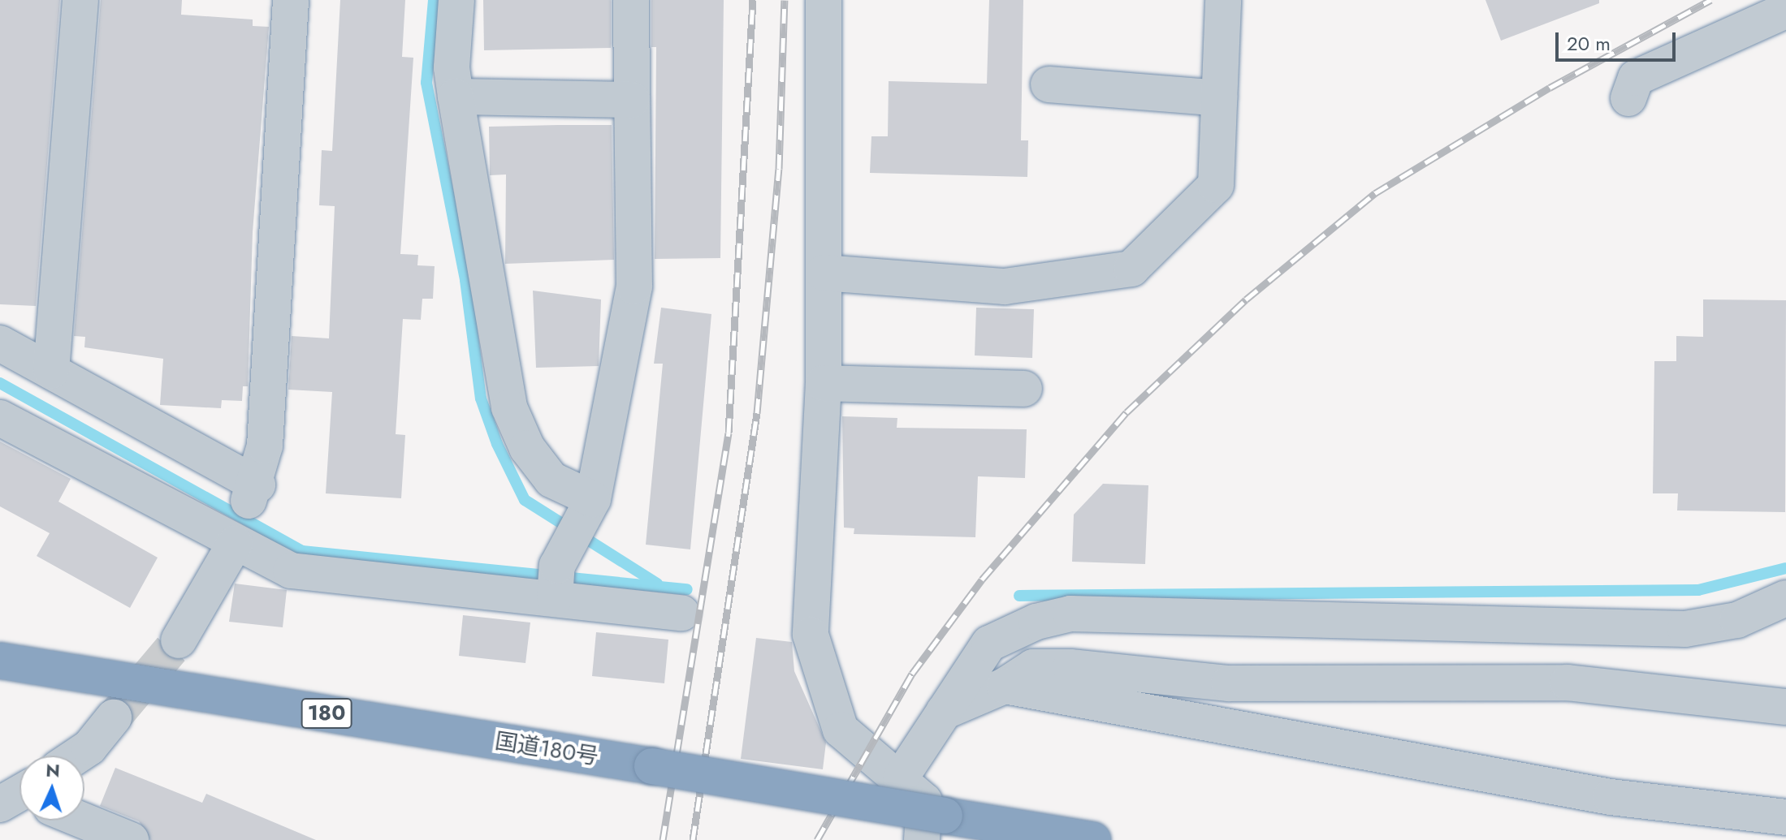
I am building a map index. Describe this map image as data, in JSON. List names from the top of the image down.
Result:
{
  "streets": {
    "highway": ["180", "国道180号"]
  },
  "scale_bar": "20 m",
  "north": "top"
}
